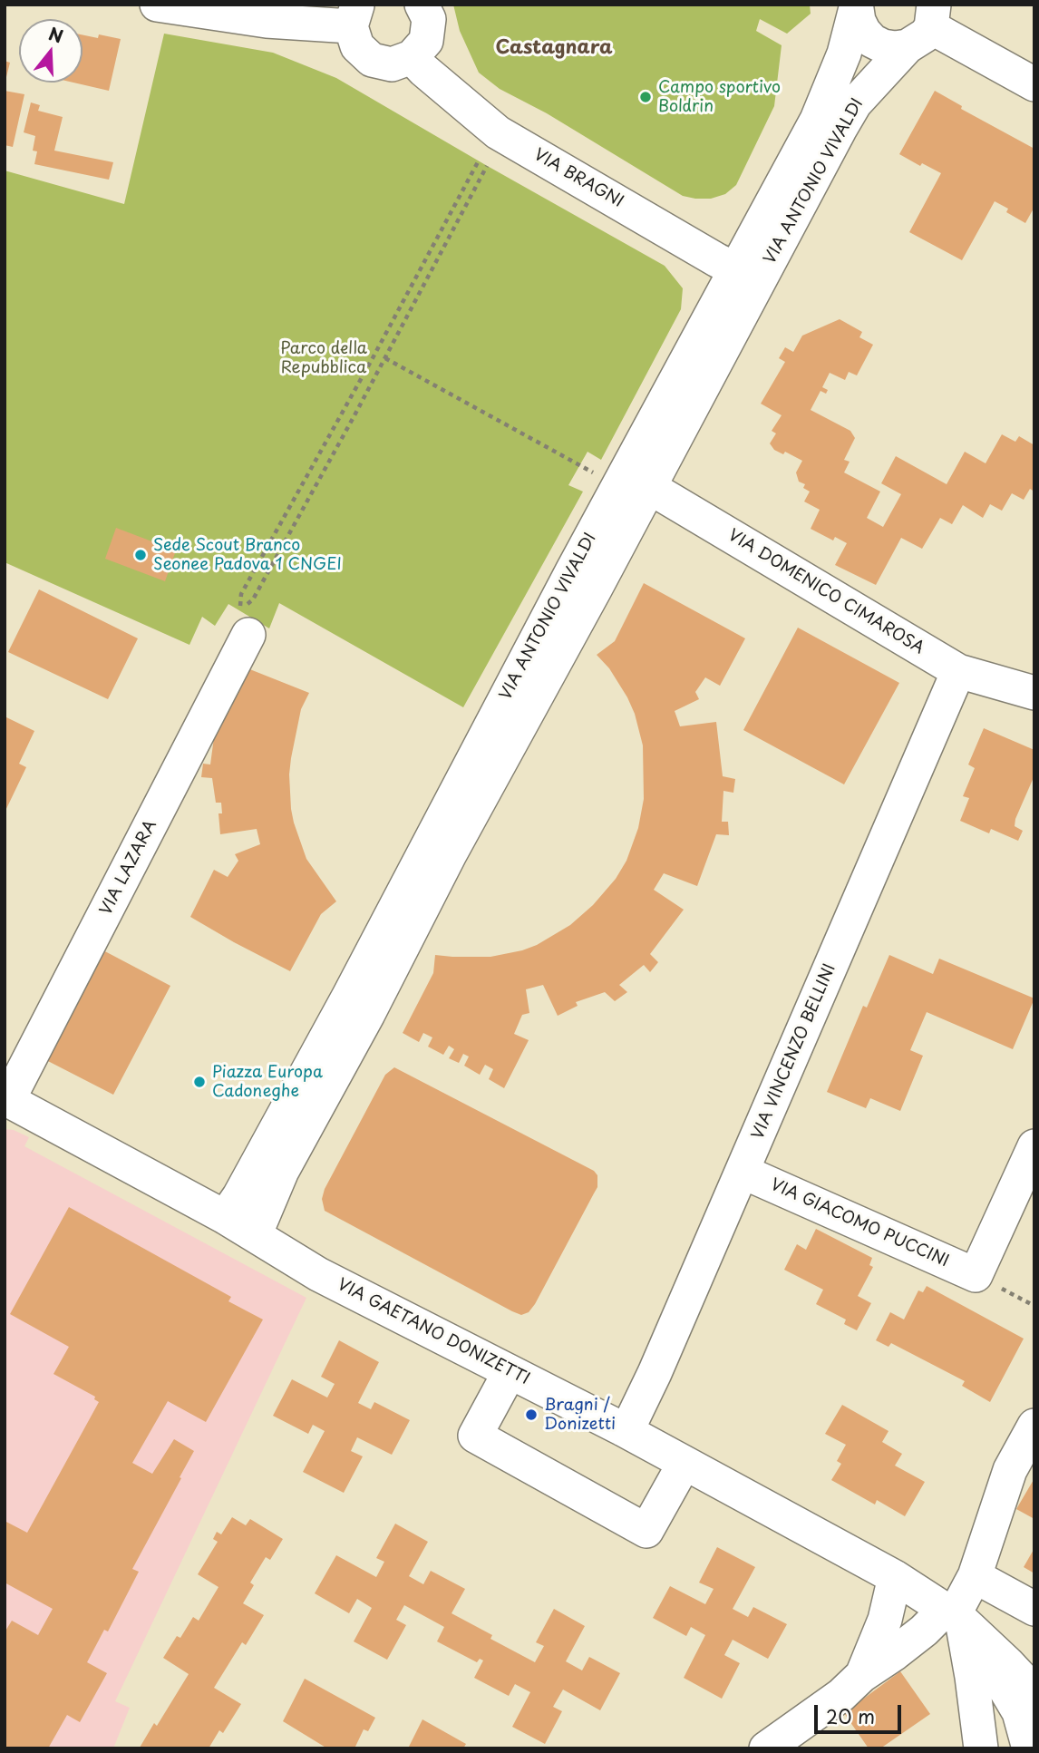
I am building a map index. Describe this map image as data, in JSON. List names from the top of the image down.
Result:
{
  "streets": {
    "street": [
      "VIA BRAGNI",
      "VIA ANTONIO VIVALDI",
      "VIA DOMENICO CIMAROSA",
      "VIA LAZARA",
      "VIA VINCENZO BELLINI",
      "VIA GIACOMO PUCCINI",
      "VIA GAETANO DONIZETTI"
    ]
  },
  "crossings": [
    ["VIA BRAGNI", "VIA ANTONIO VIVALDI"],
    ["VIA ANTONIO VIVALDI", "VIA DOMENICO CIMAROSA"],
    ["VIA ANTONIO VIVALDI", "VIA GAETANO DONIZETTI"],
    ["VIA DOMENICO CIMAROSA", "VIA VINCENZO BELLINI"],
    ["VIA LAZARA", "VIA GAETANO DONIZETTI"],
    ["VIA VINCENZO BELLINI", "VIA GIACOMO PUCCINI"],
    ["VIA VINCENZO BELLINI", "VIA GAETANO DONIZETTI"]
  ],
  "districts": ["Castagnara"],
  "parks": ["Parco della Repubblica"],
  "places": [
    "Campo sportivo Boldrin",
    "Sede Scout Branco Seonee Padova 1 CNGEI",
    "Piazza Europa Cadoneghe",
    "Bragni / Donizetti"
  ],
  "scale_bar": "20 m",
  "north": "top"
}
